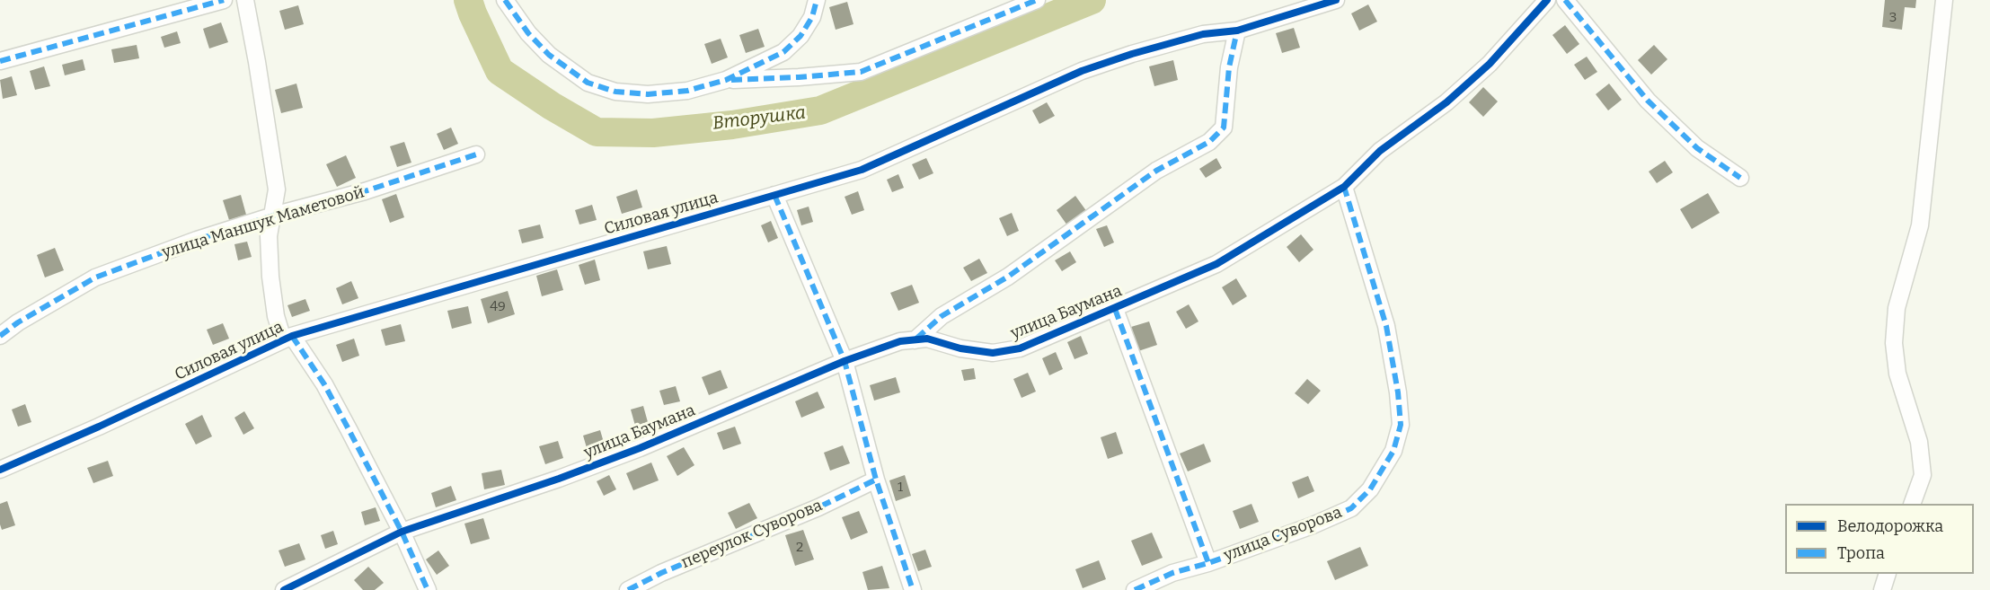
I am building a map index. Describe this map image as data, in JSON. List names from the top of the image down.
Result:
{
  "streets": {
    "street": [
      "Силовая улица",
      "улица Маншук Маметовой",
      "улица Баумана",
      "переулок Суворова",
      "улица Суворова"
    ]
  },
  "crossings": [
    ["улица Баумана", "улица Суворова"]
  ],
  "water": ["Вторушка"],
  "house_numbers": [
    "3",
    "49",
    "1",
    "2"
  ],
  "legend": ["Велодорожка", "Тропа"]
}
